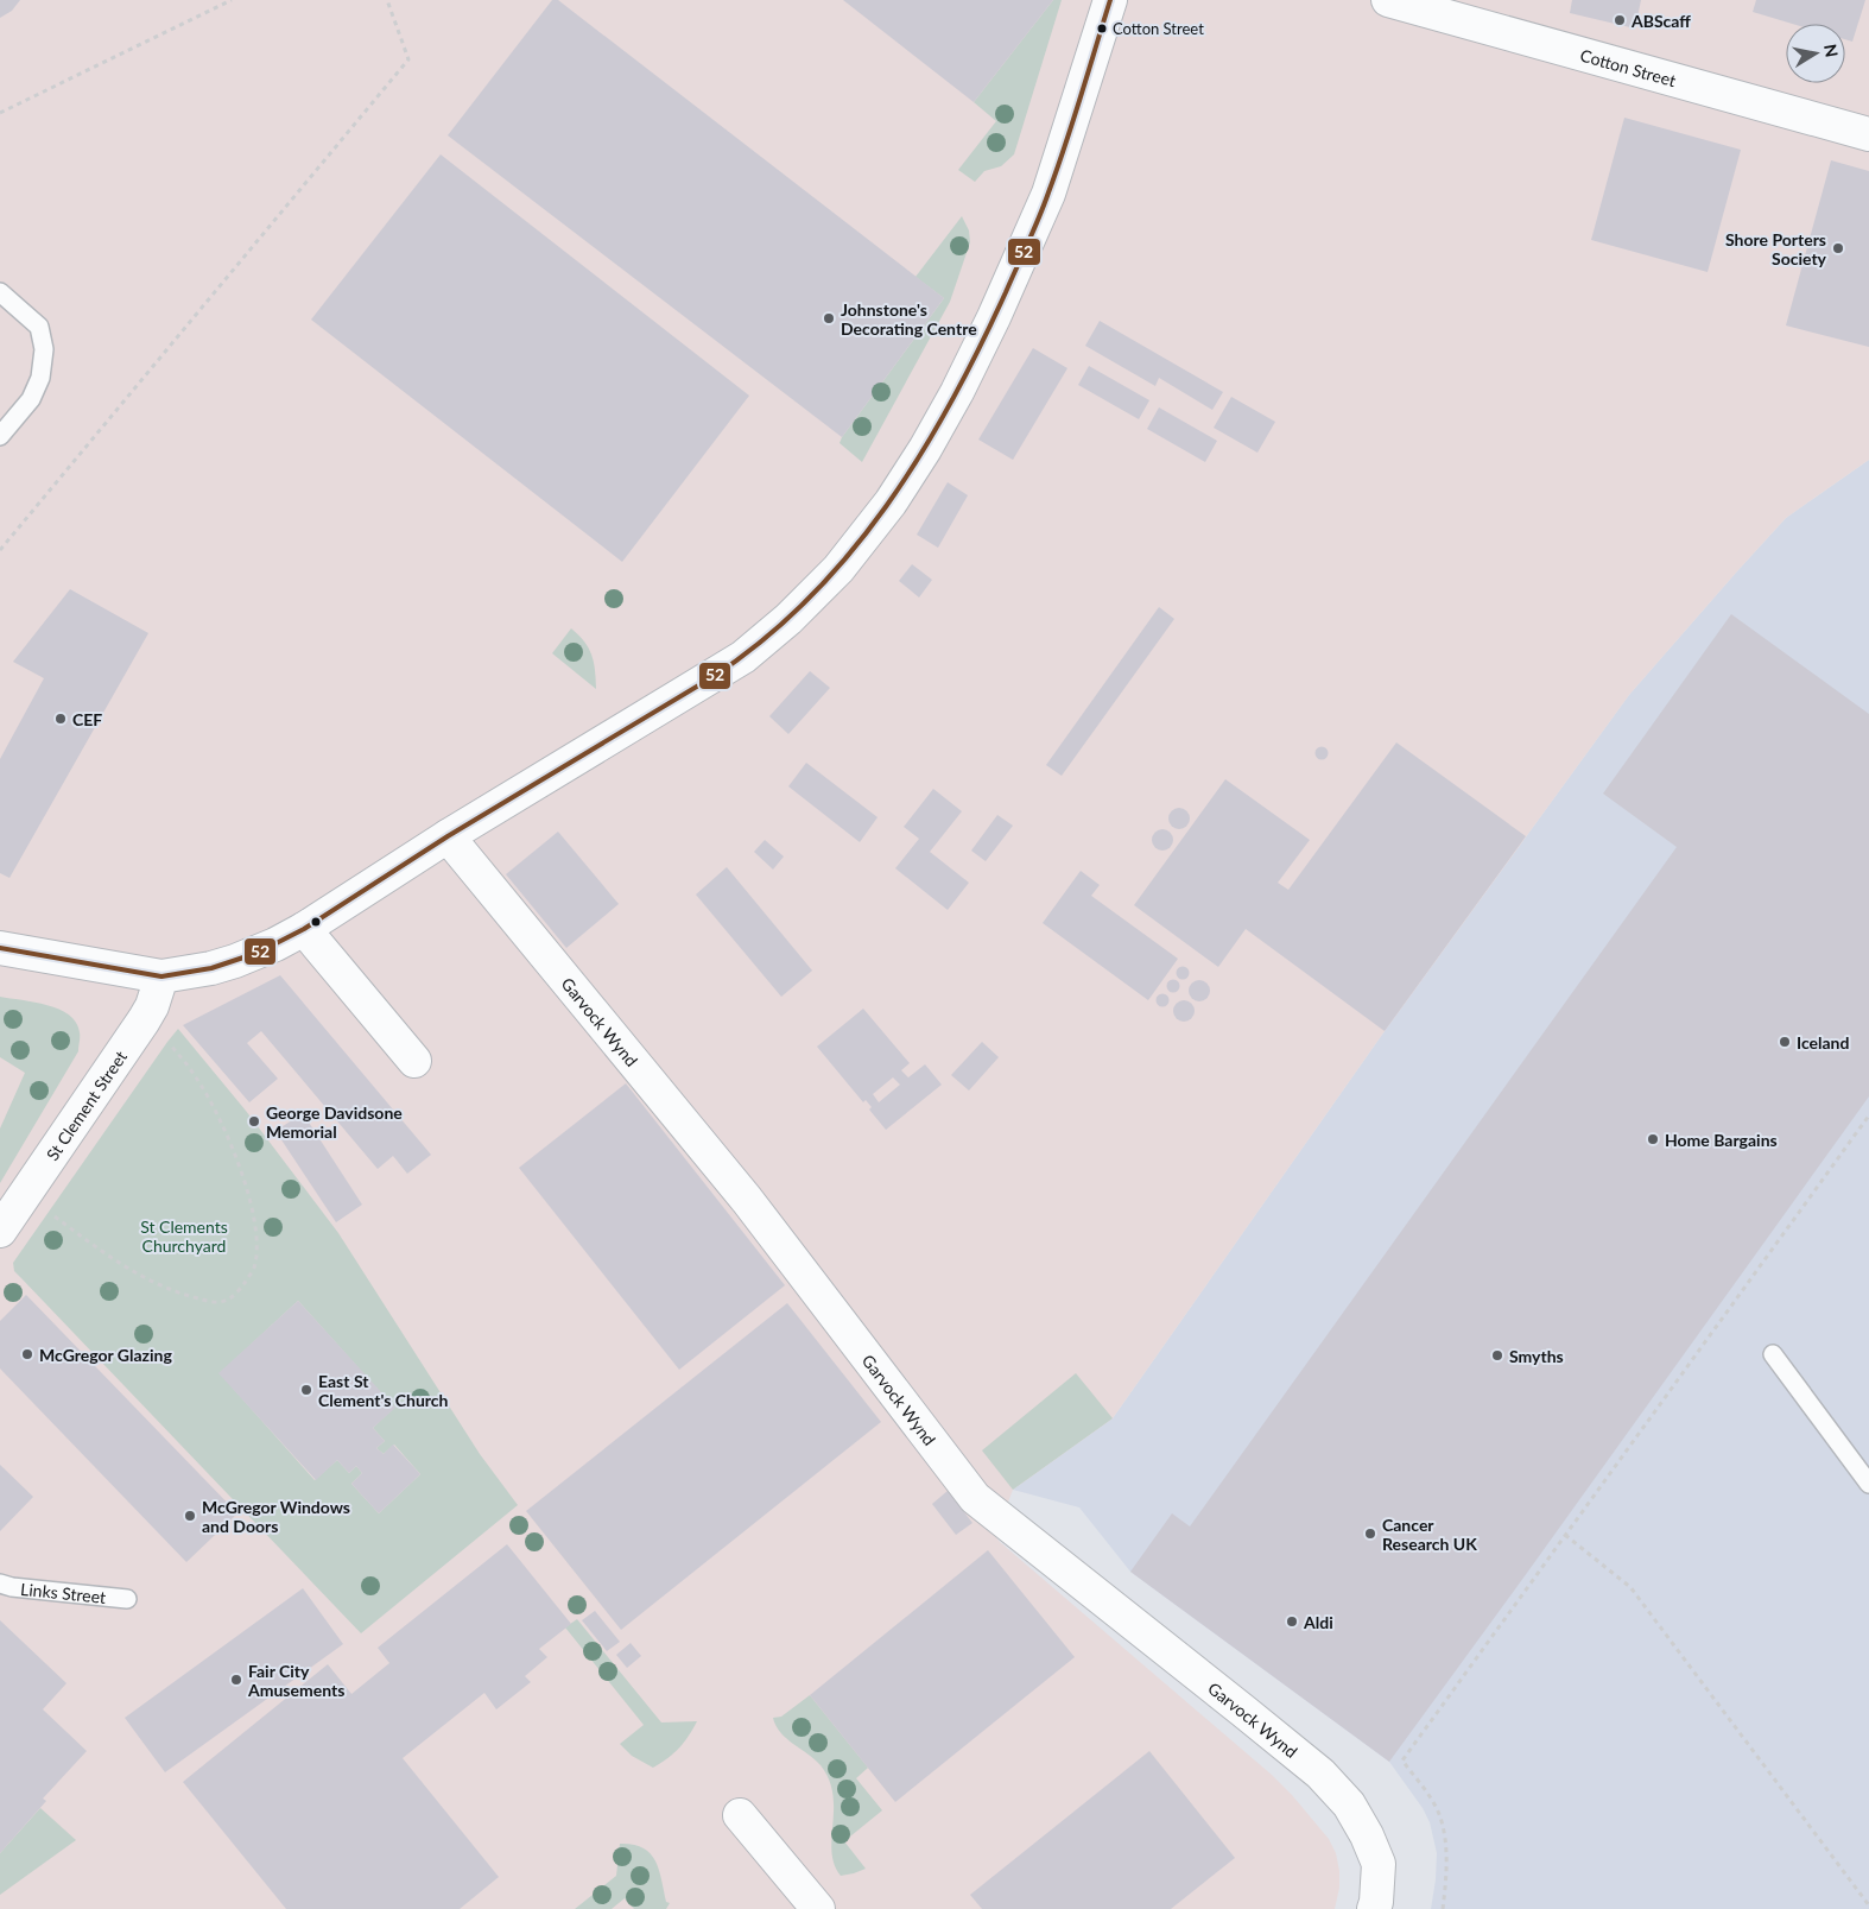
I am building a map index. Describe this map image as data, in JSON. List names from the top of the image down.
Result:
{
  "streets": {
    "street": ["Cotton Street", "Garvock Wynd", "St Clement Street"],
    "lane": ["Links Street"]
  },
  "parks": ["St Clements Churchyard"],
  "places": [
    "ABScaff",
    "Cotton Street",
    "Shore Porters Society",
    "Johnstone's Decorating Centre",
    "CEF",
    "Iceland",
    "George Davidsone Memorial",
    "Home Bargains",
    "McGregor Glazing",
    "Smyths",
    "East St Clement's Church",
    "McGregor Windows and Doors",
    "Cancer Research UK",
    "Aldi",
    "Fair City Amusements"
  ],
  "lines": ["transit line 52"],
  "north": "right"
}
